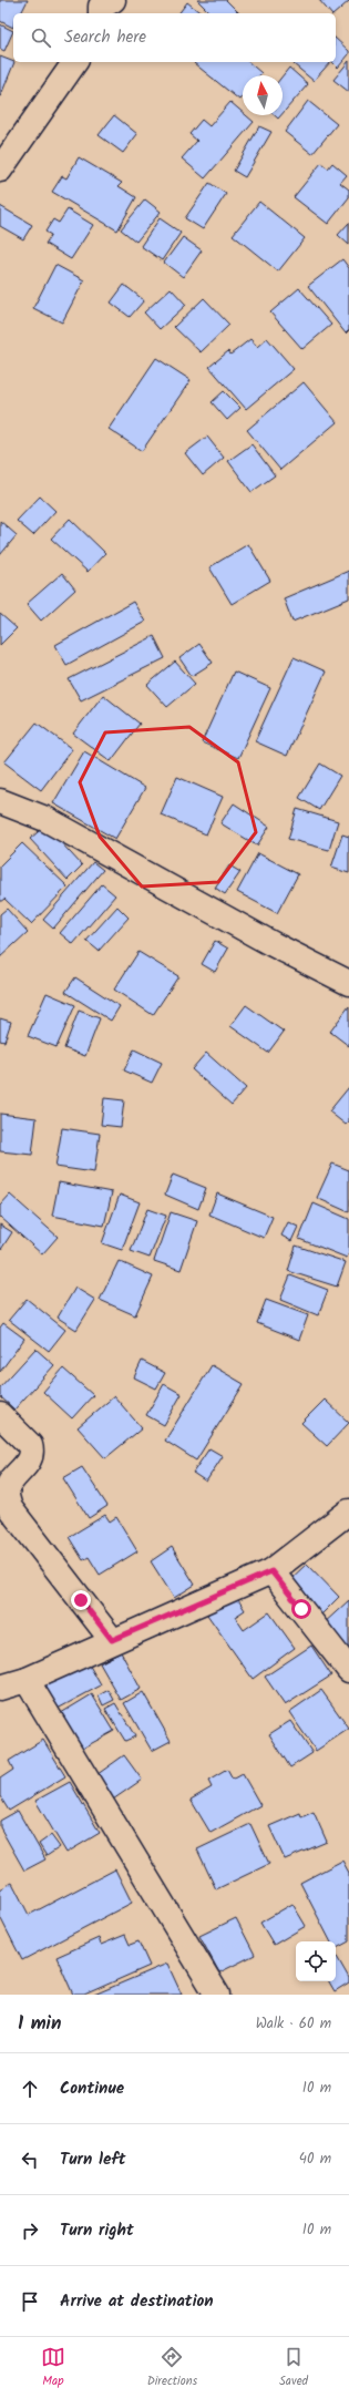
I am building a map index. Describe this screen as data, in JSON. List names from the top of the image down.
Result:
{
  "north": "top",
  "page": {
    "search": "Search here",
    "heading": ["1 min", "Walk · 60 m"],
    "list": [
      ["Continue", "10 m"],
      ["Turn left", "40 m"],
      ["Turn right", "10 m"],
      "Arrive at destination"
    ],
    "nav": ["Map", "Directions", "Saved"]
  }
}
